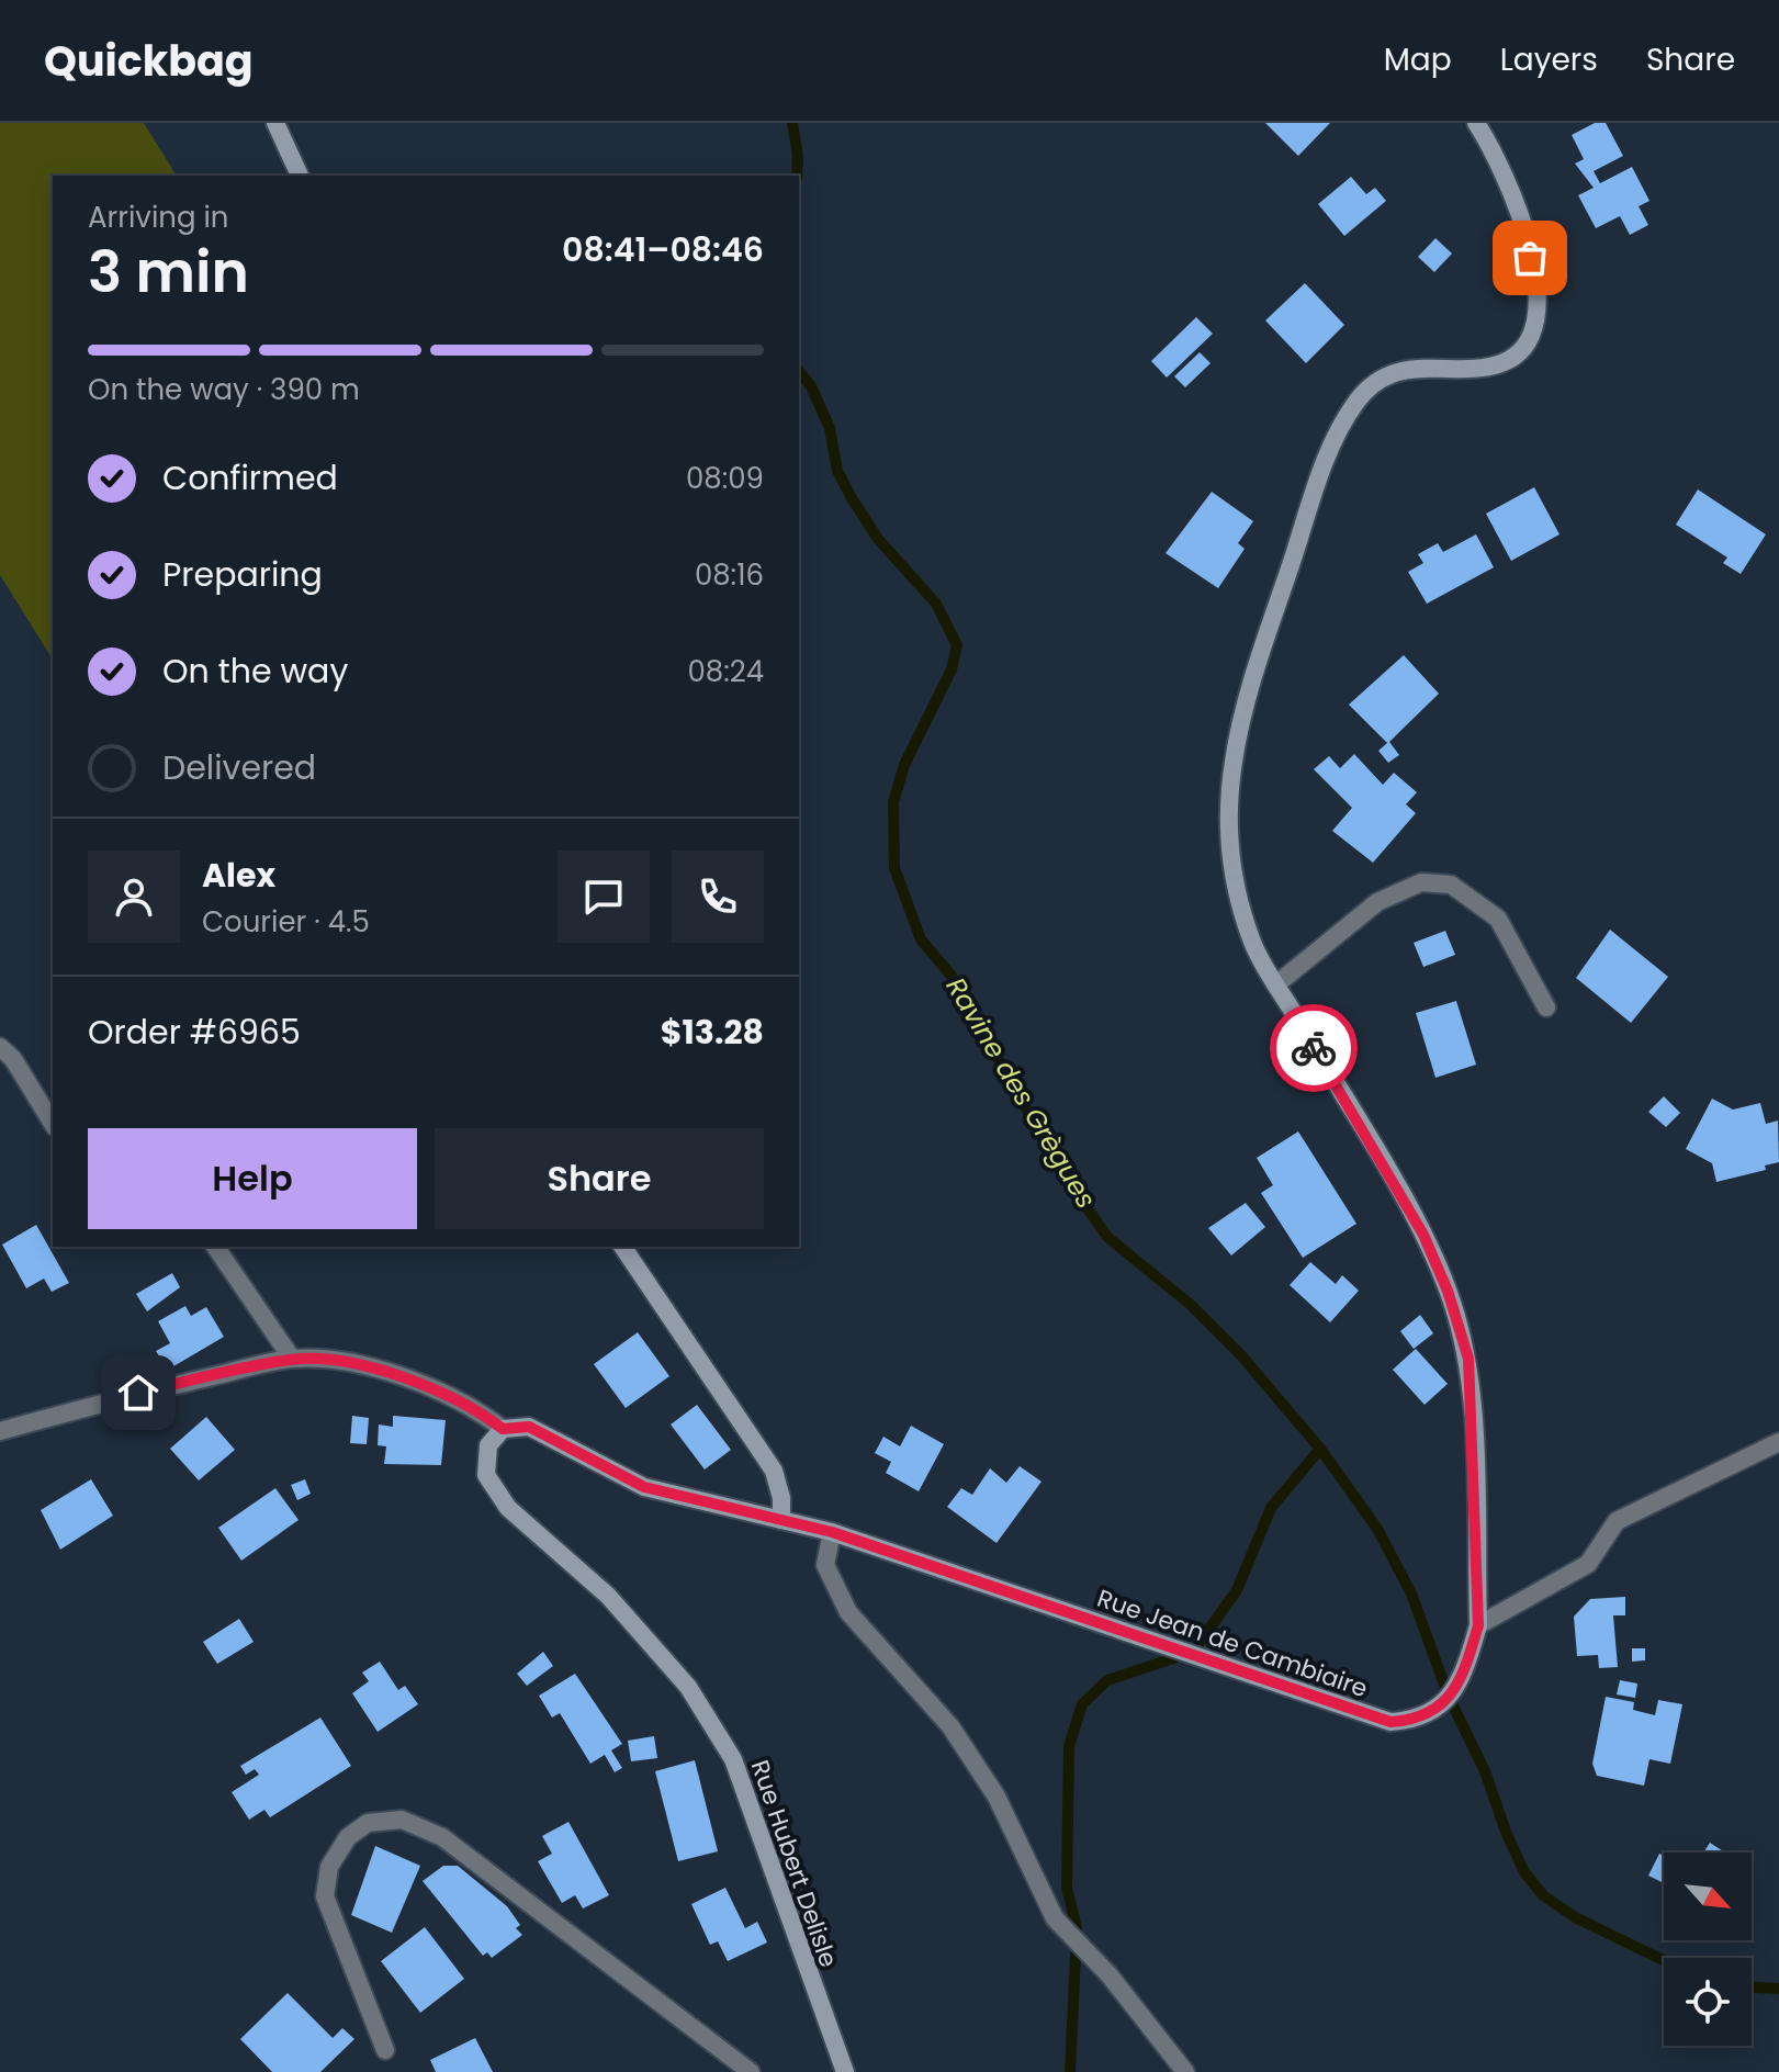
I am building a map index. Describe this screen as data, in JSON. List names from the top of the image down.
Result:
{
  "streets": {
    "main road": ["Rue Jean de Cambiaire", "Rue Hubert Delisle"]
  },
  "water": ["Ravine des Grègues"],
  "north": "bottom right",
  "page": {
    "header": "Quickbag",
    "nav": ["Map", "Layers", "Share"],
    "heading": ["3 min", "Arriving in", "08:41–08:46"],
    "panel": [
      "Alex",
      "Courier · 4.5",
      "Order #6965",
      "$13.28"
    ],
    "bar": "On the way · 390 m",
    "list": [
      ["Confirmed", "08:09"],
      ["Preparing", "08:16"],
      ["On the way", "08:24"],
      "Delivered"
    ],
    "buttons": ["Help", "Share"]
  }
}
